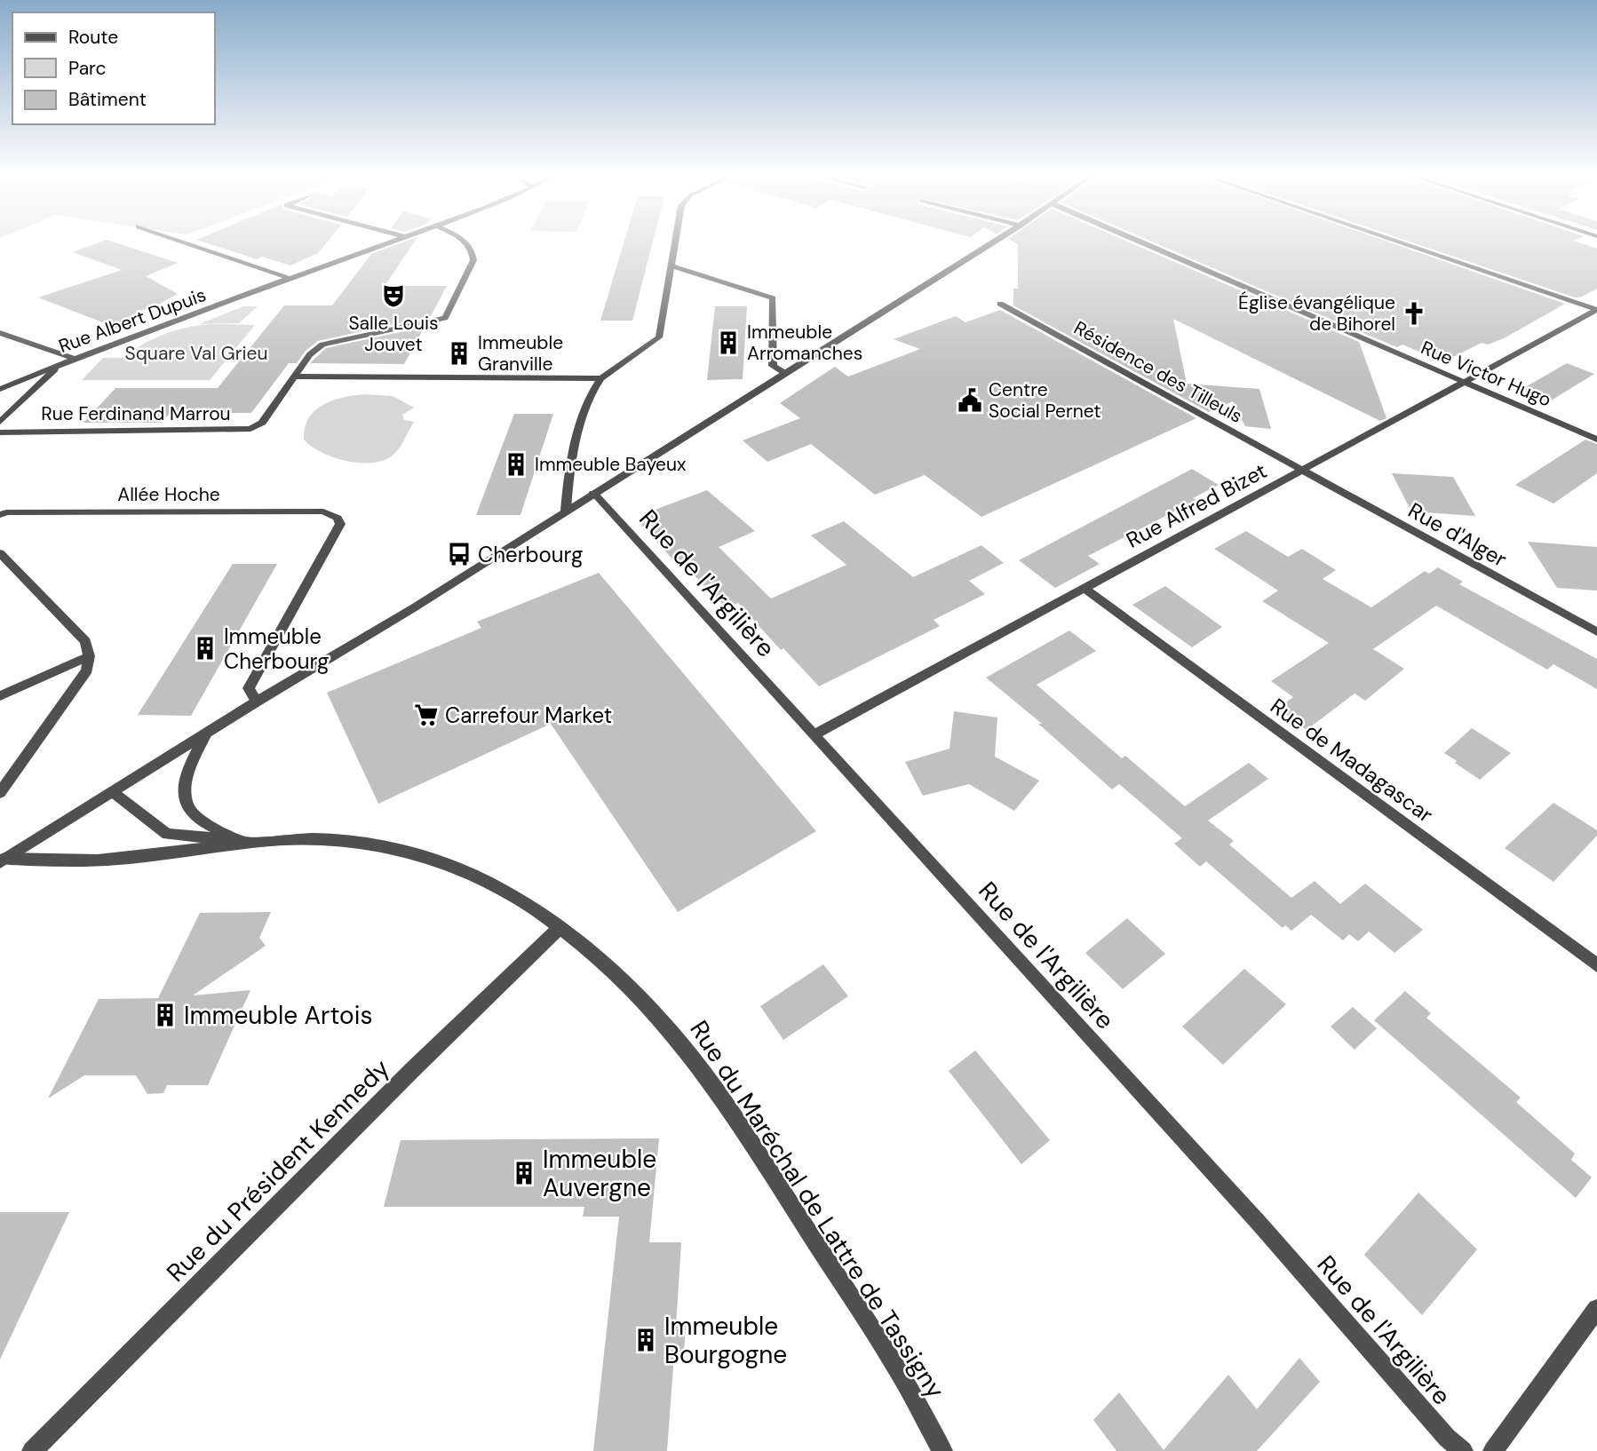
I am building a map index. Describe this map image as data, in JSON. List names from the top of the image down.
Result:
{
  "streets": {
    "street": [
      "Rue Albert Dupuis",
      "Résidence des Tilleuls",
      "Rue Victor Hugo",
      "Rue Ferdinand Marrou",
      "Allée Hoche",
      "Rue Alfred Bizet",
      "Rue d'Alger",
      "Rue de l'Argilière",
      "Rue de Madagascar",
      "Rue du Président Kennedy",
      "Rue du Maréchal de Lattre de Tassigny"
    ]
  },
  "crossings": [
    ["Résidence des Tilleuls", "Rue Alfred Bizet"],
    ["Résidence des Tilleuls", "Rue d'Alger"],
    ["Rue Victor Hugo", "Rue Alfred Bizet"],
    ["Rue Alfred Bizet", "Rue d'Alger"],
    ["Rue Alfred Bizet", "Rue de l'Argilière"],
    ["Rue Alfred Bizet", "Rue de Madagascar"],
    ["Rue du Président Kennedy", "Rue du Maréchal de Lattre de Tassigny"]
  ],
  "parks": ["Square Val Grieu"],
  "places": {
    "theatre": ["Salle Louis Jouvet"],
    "church": ["Église évangélique de Bihorel"],
    "building": [
      "Immeuble Arromanches",
      "Immeuble Granville",
      "Immeuble Bayeux",
      "Immeuble Cherbourg",
      "Immeuble Artois",
      "Immeuble Auvergne",
      "Immeuble Bourgogne"
    ],
    "public building": ["Centre Social Pernet"],
    "bus stop": ["Cherbourg"],
    "supermarket": ["Carrefour Market"]
  },
  "legend": ["Route", "Parc", "Bâtiment"]
}
